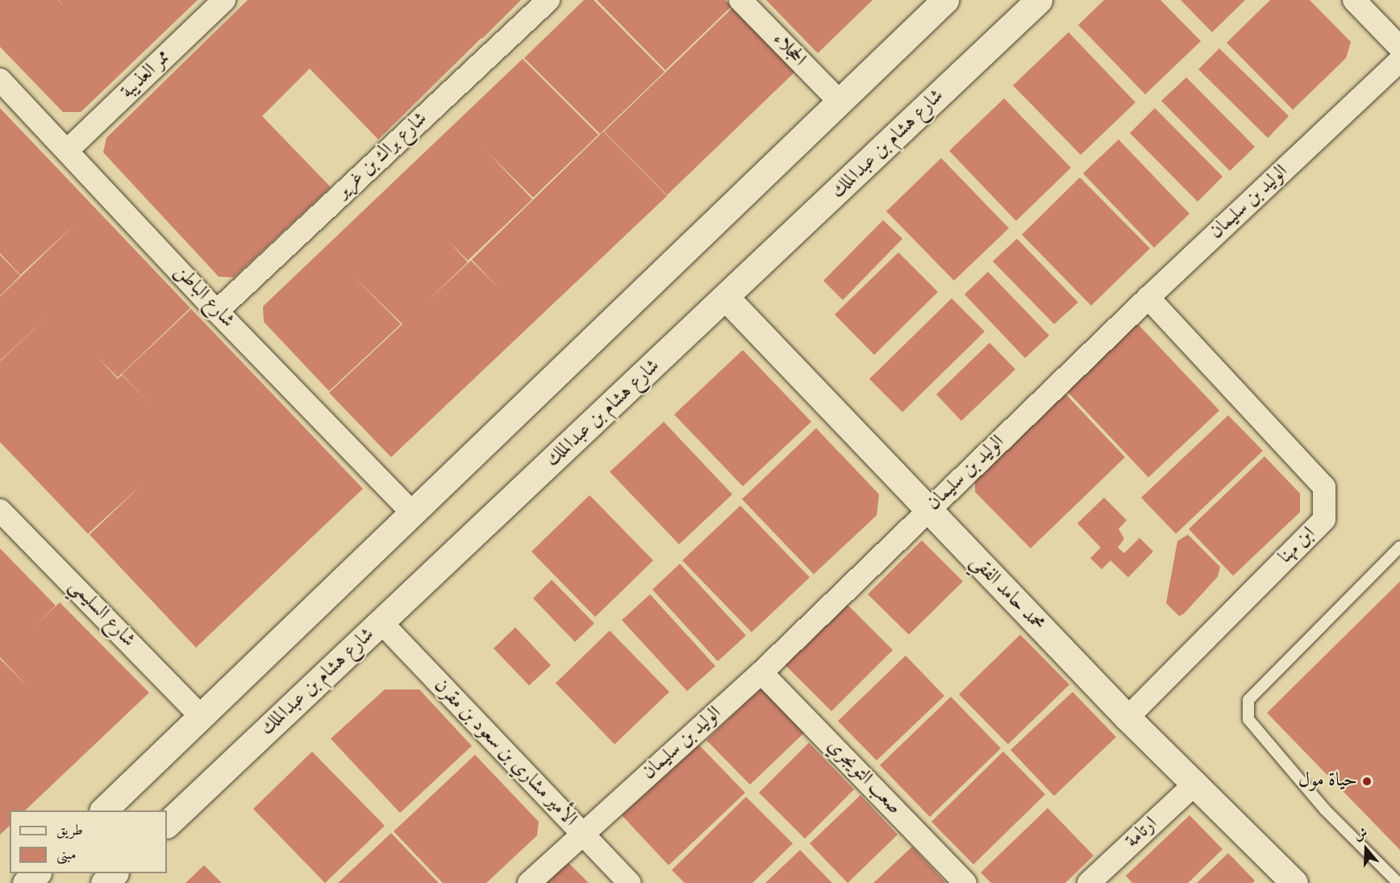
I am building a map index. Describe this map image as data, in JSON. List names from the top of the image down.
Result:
{
  "streets": {
    "street": [
      "الحجلاء",
      "ممر العذيبة",
      "شارع هشام بن عبدالملك",
      "شارع براك بن غرير",
      "الوليد بن سليمان",
      "شارع الباطن",
      "ابن مهنا",
      "محمد حامد الفقي",
      "شارع السليمي",
      "الأمير مشاري بن سعود بن مقرن",
      "صعب التويجري",
      "ارتامة"
    ]
  },
  "crossings": [
    ["ممر العذيبة", "شارع الباطن"],
    ["شارع هشام بن عبدالملك", "محمد حامد الفقي"],
    ["شارع هشام بن عبدالملك", "الأمير مشاري بن سعود بن مقرن"],
    ["شارع براك بن غرير", "شارع الباطن"],
    ["الوليد بن سليمان", "ابن مهنا"],
    ["الوليد بن سليمان", "محمد حامد الفقي"],
    ["الوليد بن سليمان", "الأمير مشاري بن سعود بن مقرن"],
    ["الوليد بن سليمان", "صعب التويجري"],
    ["ابن مهنا", "محمد حامد الفقي"],
    ["محمد حامد الفقي", "ارتامة"]
  ],
  "places": ["حياة مول"],
  "legend": ["طريق", "مبنى"],
  "north": "top"
}
